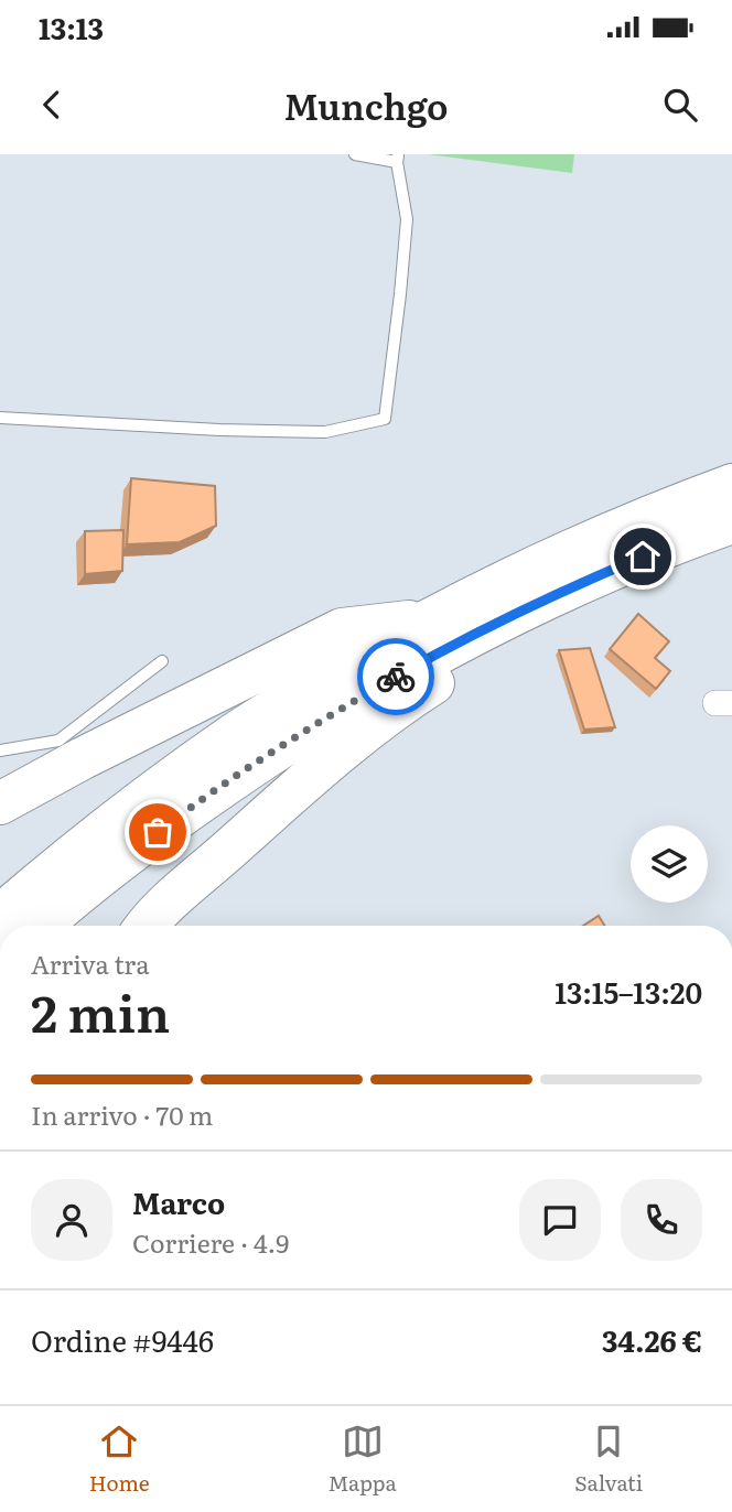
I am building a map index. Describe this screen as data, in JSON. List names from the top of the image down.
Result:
{
  "page": {
    "status": "13:13",
    "header": "Munchgo",
    "heading": ["2 min", "Arriva tra", "13:15–13:20"],
    "panel": [
      "Marco",
      "Corriere · 4.9",
      "Ordine #9446",
      "34.26 €"
    ],
    "bar": "In arrivo · 70 m",
    "tabs": ["Home", "Mappa", "Salvati"]
  }
}
